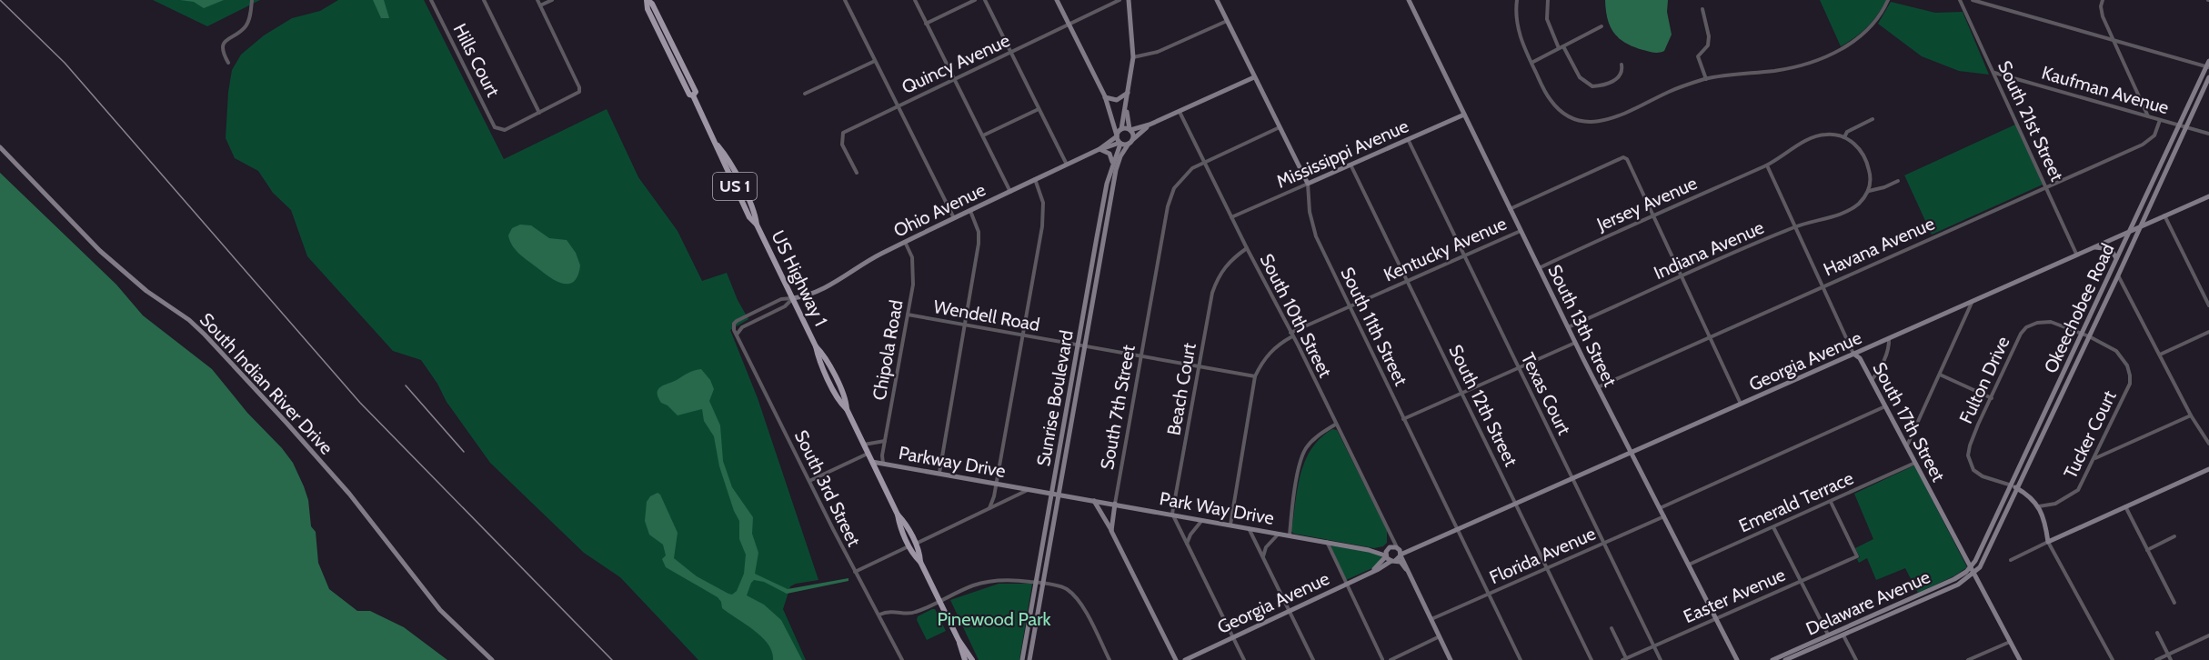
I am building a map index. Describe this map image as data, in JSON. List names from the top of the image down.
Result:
{
  "streets": {
    "main road": ["US 1", "US Highway 1"],
    "street": [
      "Hills Court",
      "Quincy Avenue",
      "Kaufman Avenue",
      "South 21st Street",
      "Mississippi Avenue",
      "Jersey Avenue",
      "Ohio Avenue",
      "Havana Avenue",
      "Kentucky Avenue",
      "Indiana Avenue",
      "Okeechobee Road",
      "Wendell Road",
      "South 10th Street",
      "South 13th Street",
      "South 11th Street",
      "Chipola Road",
      "Georgia Avenue",
      "Fulton Drive",
      "South Indian River Drive",
      "Beach Court",
      "Texas Court",
      "Sunrise Boulevard",
      "South 12th Street",
      "South 7th Street",
      "South 17th Street",
      "Tucker Court",
      "Parkway Drive",
      "South 3rd Street",
      "Emerald Terrace",
      "Park Way Drive",
      "Florida Avenue",
      "Easter Avenue",
      "Delaware Avenue"
    ]
  },
  "crossings": [
    ["Kaufman Avenue", "South 21st Street"],
    ["Kaufman Avenue", "Havana Avenue"],
    ["Kaufman Avenue", "Okeechobee Road"],
    ["South 21st Street", "Havana Avenue"],
    ["South 21st Street", "Georgia Avenue"],
    ["Mississippi Avenue", "South 10th Street"],
    ["Mississippi Avenue", "South 13th Street"],
    ["Mississippi Avenue", "South 11th Street"],
    ["Mississippi Avenue", "Texas Court"],
    ["Mississippi Avenue", "South 12th Street"],
    ["Jersey Avenue", "Kentucky Avenue"],
    ["Jersey Avenue", "Indiana Avenue"],
    ["Jersey Avenue", "South 13th Street"],
    ["Jersey Avenue", "South 17th Street"],
    ["Ohio Avenue", "US Highway 1"],
    ["Ohio Avenue", "Chipola Road"],
    ["Ohio Avenue", "Sunrise Boulevard"],
    ["Ohio Avenue", "South 3rd Street"],
    ["Havana Avenue", "South 13th Street"],
    ["Havana Avenue", "South 17th Street"],
    ["Kentucky Avenue", "Wendell Road"],
    ["Kentucky Avenue", "South 10th Street"],
    ["Kentucky Avenue", "South 13th Street"],
    ["Kentucky Avenue", "South 11th Street"],
    ["Kentucky Avenue", "Texas Court"],
    ["Kentucky Avenue", "South 12th Street"],
    ["Indiana Avenue", "South 13th Street"],
    ["Indiana Avenue", "South 17th Street"],
    ["US Highway 1", "Parkway Drive"],
    ["Okeechobee Road", "Georgia Avenue"],
    ["Okeechobee Road", "Fulton Drive"],
    ["Okeechobee Road", "South 17th Street"],
    ["Okeechobee Road", "Tucker Court"],
    ["Okeechobee Road", "Delaware Avenue"],
    ["Wendell Road", "Chipola Road"],
    ["Wendell Road", "Beach Court"],
    ["Wendell Road", "Sunrise Boulevard"],
    ["Wendell Road", "South 7th Street"],
    ["South 10th Street", "Georgia Avenue"],
    ["South 10th Street", "Beach Court"],
    ["South 10th Street", "South 7th Street"],
    ["South 10th Street", "Park Way Drive"],
    ["South 10th Street", "Florida Avenue"],
    ["South 13th Street", "Georgia Avenue"],
    ["South 13th Street", "Emerald Terrace"],
    ["South 13th Street", "Florida Avenue"],
    ["South 13th Street", "Easter Avenue"],
    ["South 11th Street", "Georgia Avenue"],
    ["South 11th Street", "South 7th Street"],
    ["South 11th Street", "Florida Avenue"],
    ["Chipola Road", "Parkway Drive"],
    ["Georgia Avenue", "Texas Court"],
    ["Georgia Avenue", "South 12th Street"],
    ["Georgia Avenue", "South 17th Street"],
    ["Georgia Avenue", "Park Way Drive"],
    ["Fulton Drive", "Tucker Court"],
    ["Beach Court", "Park Way Drive"],
    ["Texas Court", "Florida Avenue"],
    ["Texas Court", "Easter Avenue"],
    ["Sunrise Boulevard", "Parkway Drive"],
    ["Sunrise Boulevard", "Park Way Drive"],
    ["South 12th Street", "Florida Avenue"],
    ["South 7th Street", "Park Way Drive"],
    ["South 17th Street", "Emerald Terrace"],
    ["South 17th Street", "Delaware Avenue"],
    ["Parkway Drive", "Park Way Drive"],
    ["Emerald Terrace", "Easter Avenue"]
  ],
  "parks": ["Pinewood Park"]
}
